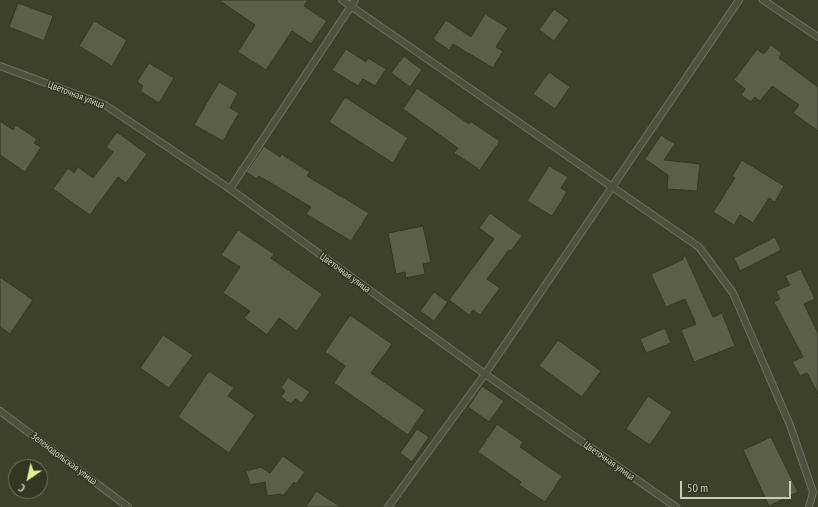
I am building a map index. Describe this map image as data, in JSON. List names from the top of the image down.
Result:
{
  "streets": {
    "lane": ["Цветочная улица", "Зеленодольская улица"]
  },
  "scale_bar": "50 m",
  "north": "bottom left"
}
